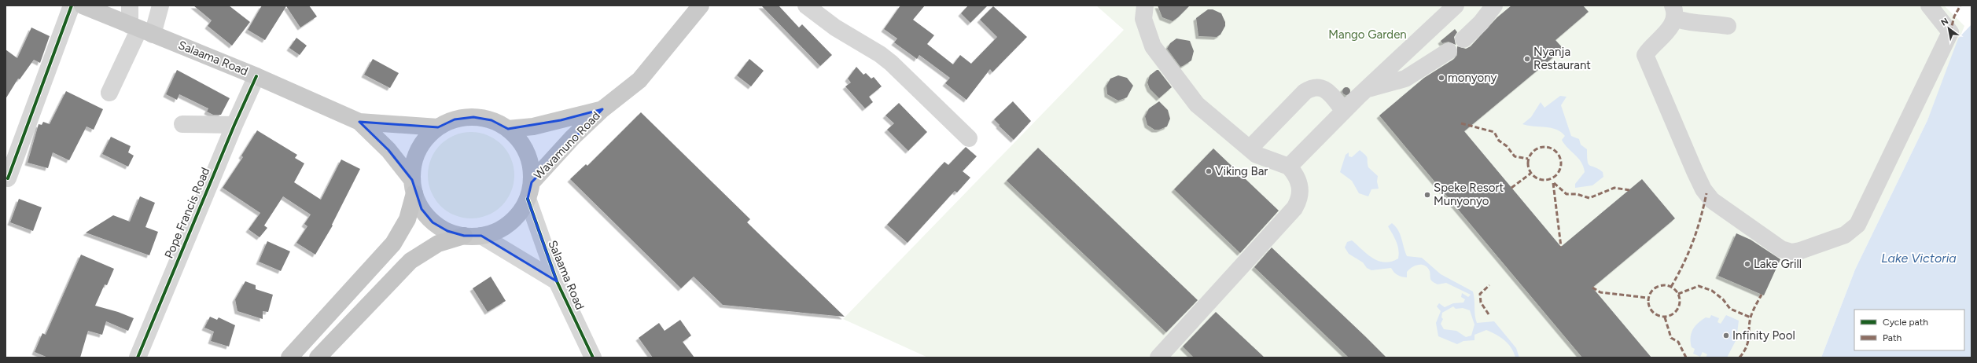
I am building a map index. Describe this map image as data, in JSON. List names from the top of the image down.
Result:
{
  "streets": {
    "main road": ["Salaama Road", "Wavamuno Road"],
    "street": ["Pope Francis Road"]
  },
  "crossings": [
    ["Salaama Road", "Wavamuno Road"],
    ["Salaama Road", "Pope Francis Road"]
  ],
  "water": ["Lake Victoria"],
  "parks": ["Mango Garden"],
  "places": [
    "Nyanja Restaurant",
    "monyony",
    "Viking Bar",
    "Speke Resort Munyonyo",
    "Lake Grill",
    "Infinity Pool"
  ],
  "legend": ["Cycle path", "Path"],
  "north": "top left"
}
